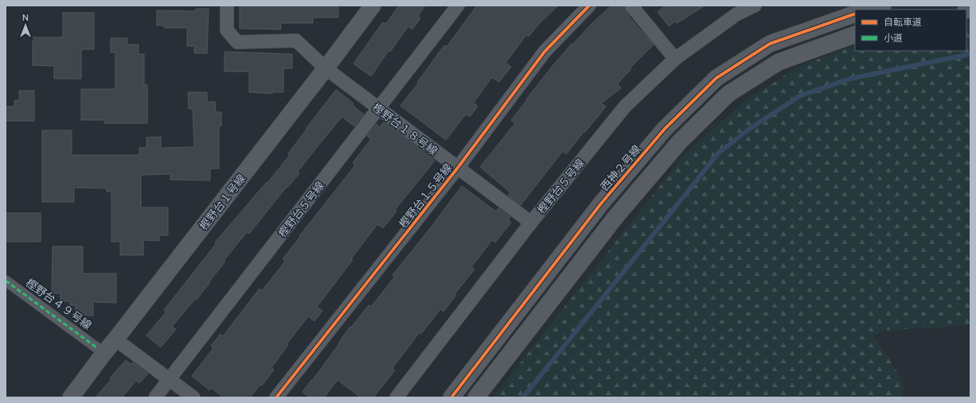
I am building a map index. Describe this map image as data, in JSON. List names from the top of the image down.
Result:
{
  "streets": {
    "street": [
      "樫野台１８号線",
      "西神２号線",
      "樫野台５号線",
      "樫野台１５号線",
      "樫野台１号線",
      "樫野台４９号線"
    ]
  },
  "crossings": [
    ["樫野台１８号線", "樫野台５号線"],
    ["樫野台１８号線", "樫野台１５号線"],
    ["樫野台１８号線", "樫野台１号線"]
  ],
  "legend": ["自転車道", "小道"],
  "north": "top"
}
